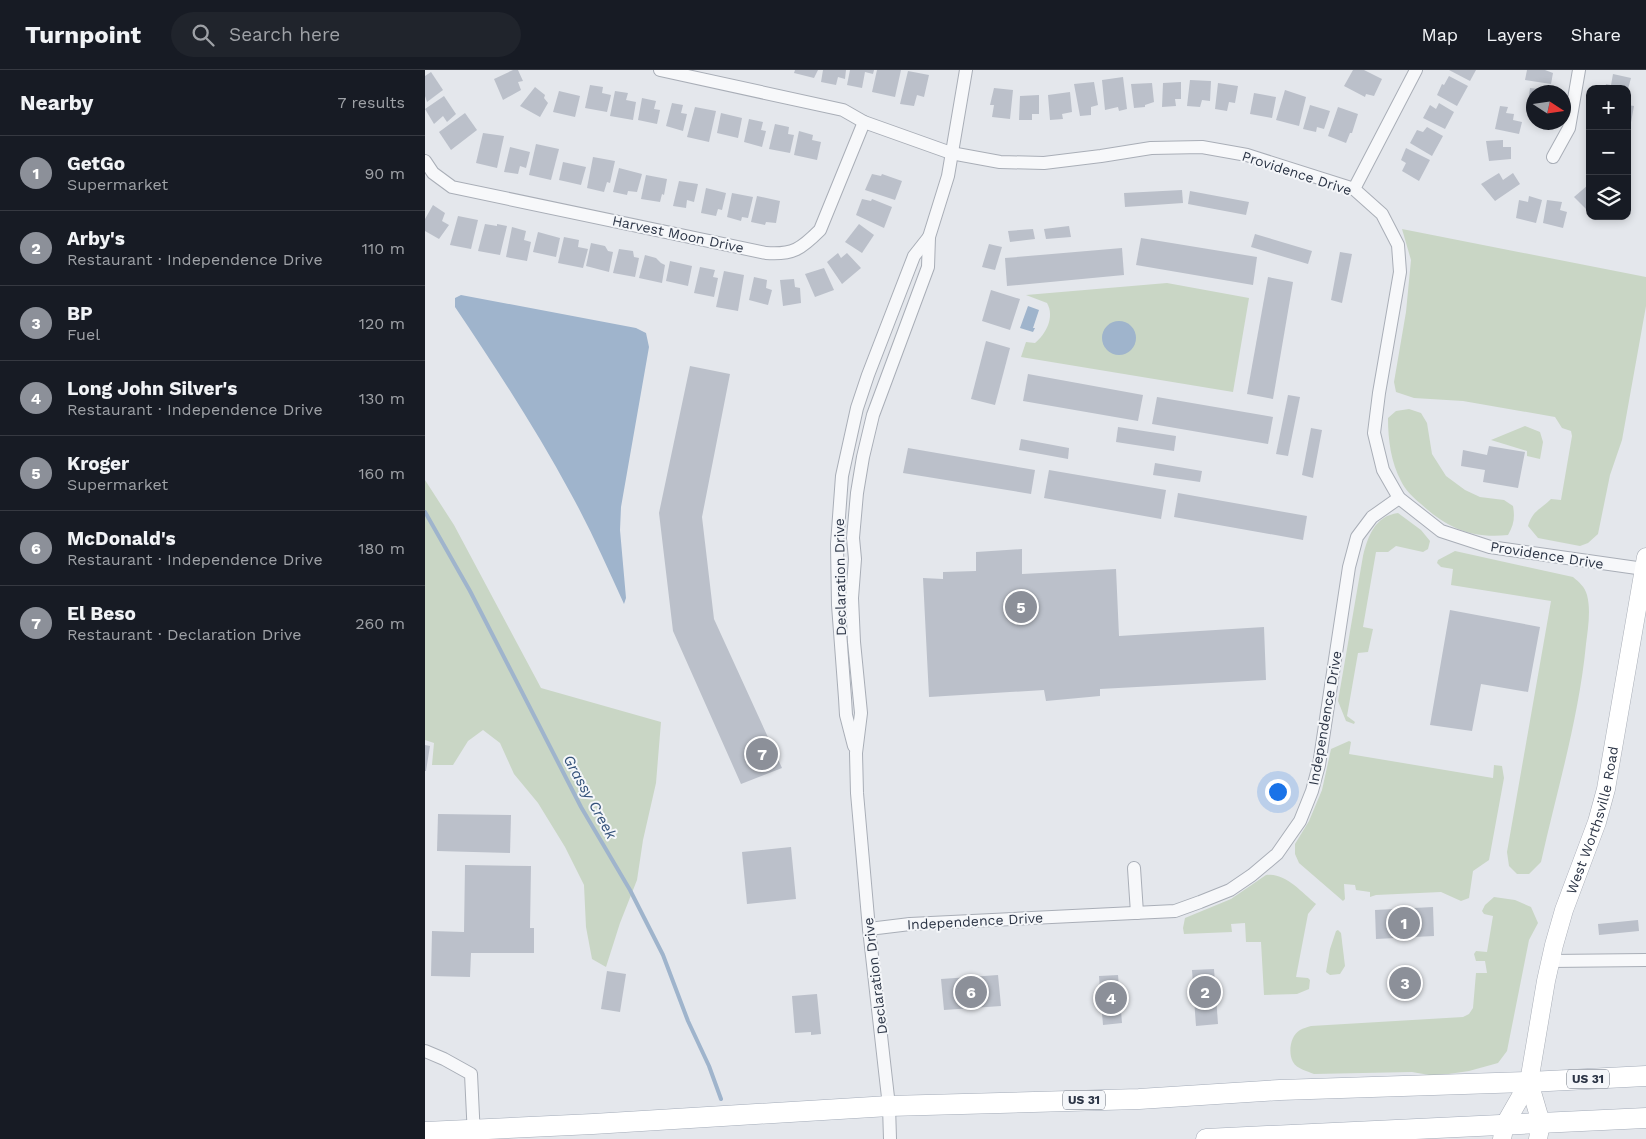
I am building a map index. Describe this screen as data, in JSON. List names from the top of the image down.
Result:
{
  "streets": {
    "main road": ["West Worthsville Road", "US 31"],
    "street": [
      "Providence Drive",
      "Harvest Moon Drive",
      "Declaration Drive",
      "Independence Drive"
    ]
  },
  "crossings": [
    ["Providence Drive", "Harvest Moon Drive"],
    ["Providence Drive", "Declaration Drive"],
    ["Providence Drive", "Independence Drive"],
    ["Providence Drive", "West Worthsville Road"],
    ["Declaration Drive", "Independence Drive"],
    ["Declaration Drive", "US 31"],
    ["West Worthsville Road", "US 31"]
  ],
  "water": ["Grassy Creek"],
  "north": "right",
  "page": {
    "header": "Turnpoint",
    "search": "Search here",
    "nav": ["Map", "Layers", "Share"],
    "heading": ["Nearby", "7 results"],
    "map_buttons": ["+", "−"],
    "list": [
      {
        "mark": "1",
        "name": "GetGo",
        "note": "Supermarket",
        "value": "90 m"
      },
      {
        "mark": "2",
        "name": "Arby's",
        "note": "Restaurant · Independence Drive",
        "value": "110 m"
      },
      {
        "mark": "3",
        "name": "BP",
        "note": "Fuel",
        "value": "120 m"
      },
      {
        "mark": "4",
        "name": "Long John Silver's",
        "note": "Restaurant · Independence Drive",
        "value": "130 m"
      },
      {
        "mark": "5",
        "name": "Kroger",
        "note": "Supermarket",
        "value": "160 m"
      },
      {
        "mark": "6",
        "name": "McDonald's",
        "note": "Restaurant · Independence Drive",
        "value": "180 m"
      },
      {
        "mark": "7",
        "name": "El Beso",
        "note": "Restaurant · Declaration Drive",
        "value": "260 m"
      }
    ],
    "pins": [
      "5",
      "7",
      "1",
      "3",
      "2",
      "6",
      "4"
    ]
  }
}
